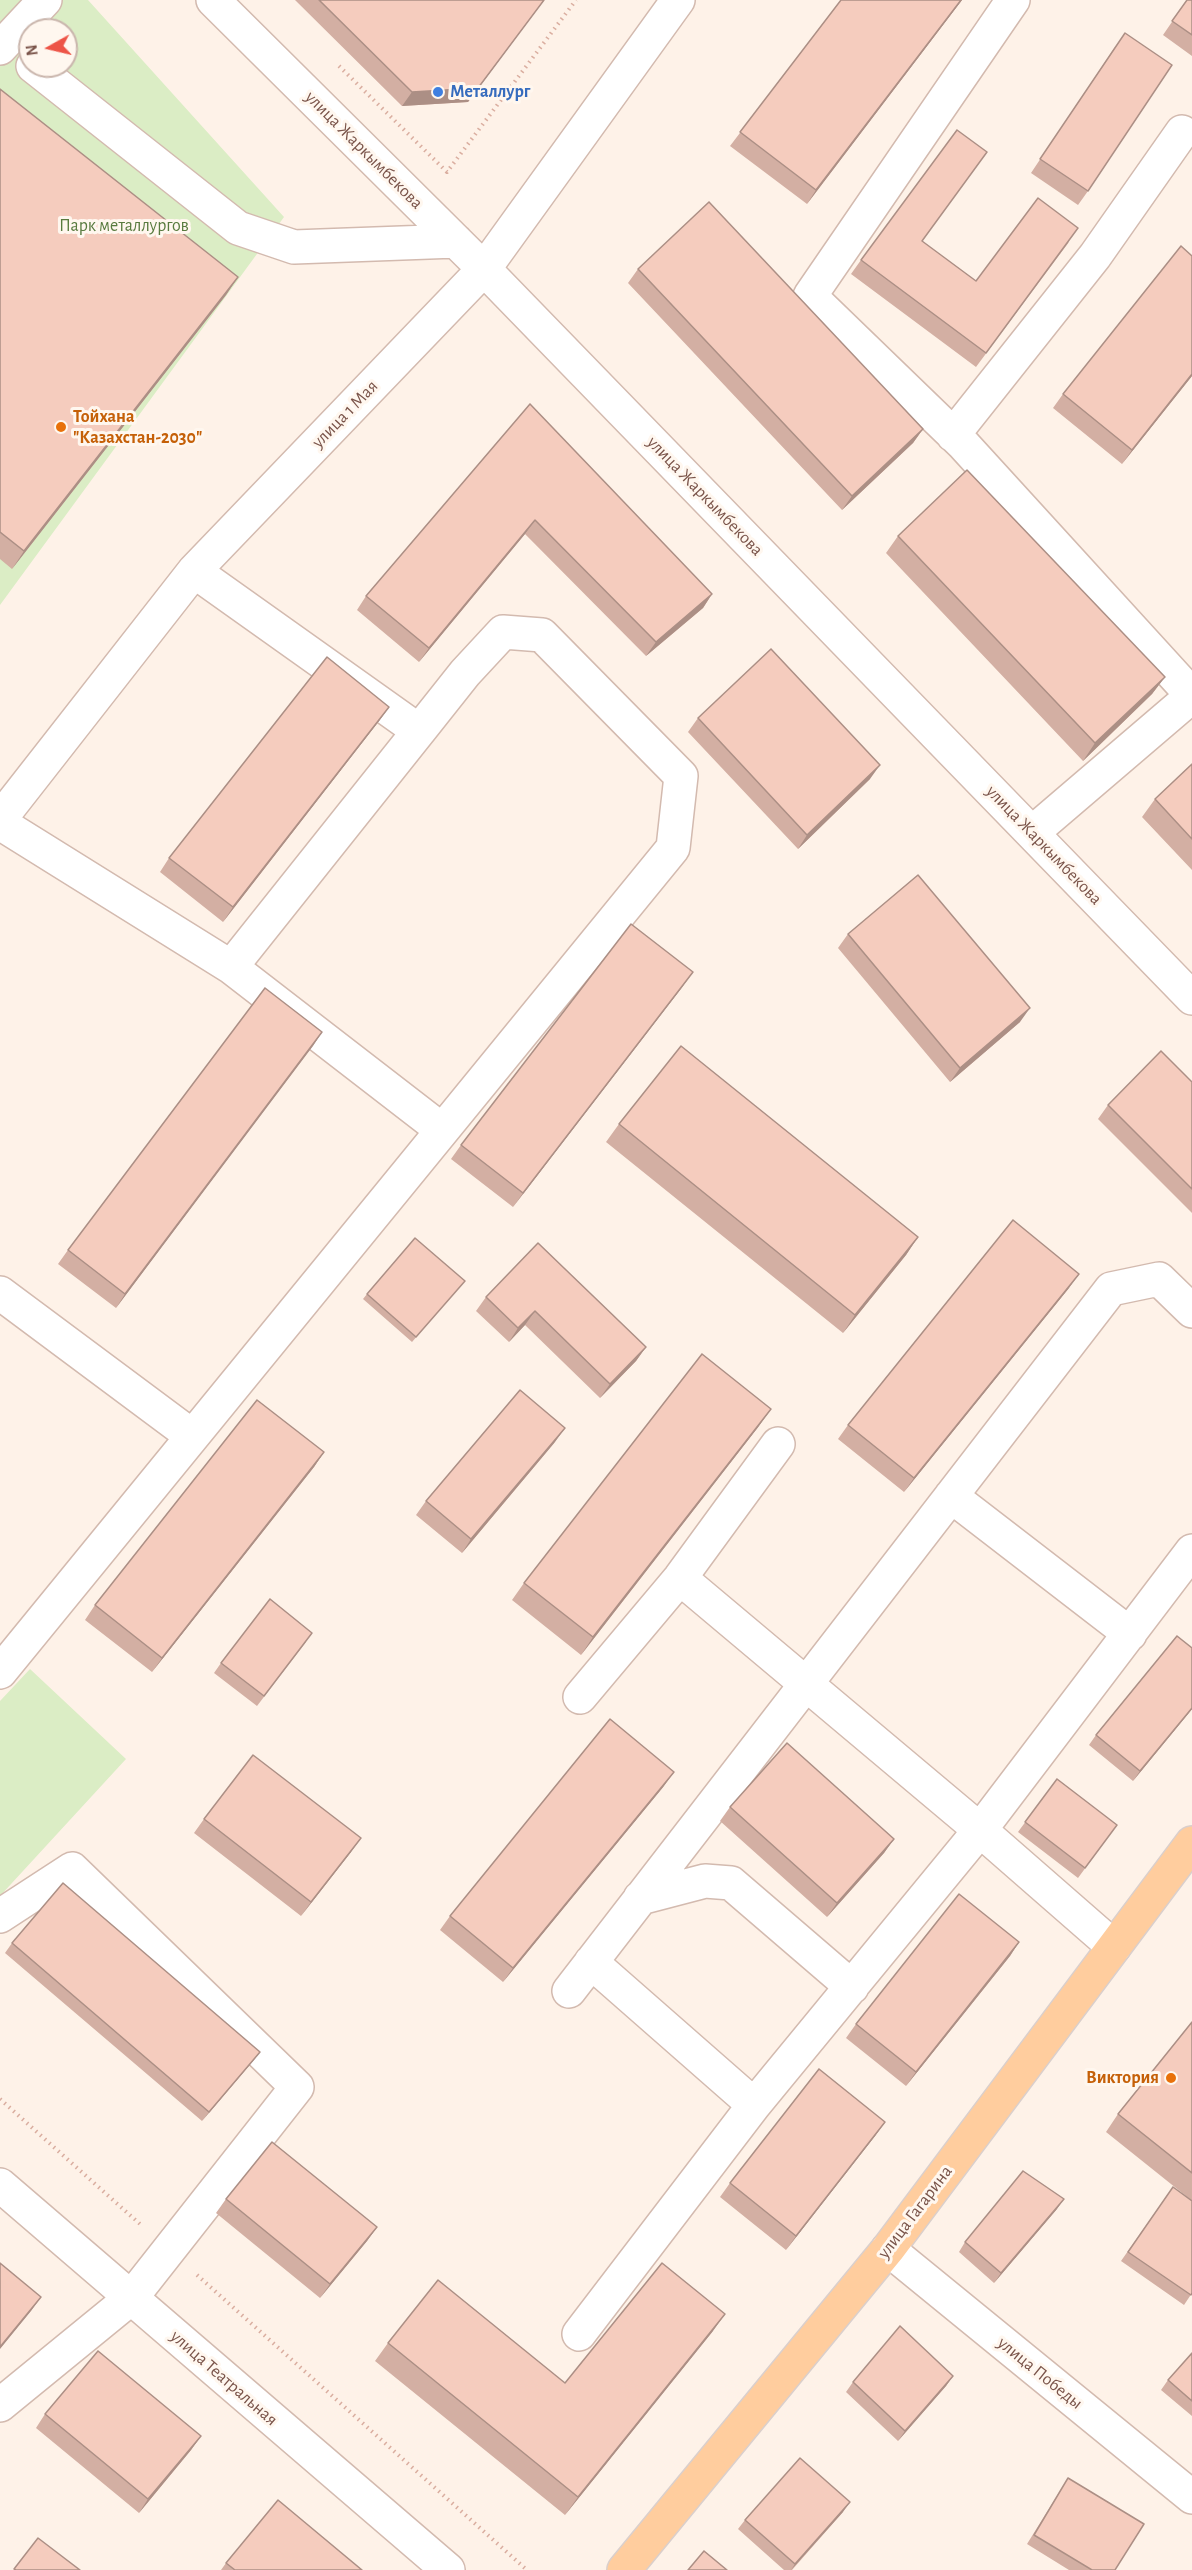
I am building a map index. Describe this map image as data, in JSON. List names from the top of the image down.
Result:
{
  "streets": {
    "main road": ["улица Гагарина"],
    "street": [
      "улица Жаркымбекова",
      "улица 1 Мая",
      "улица Победы",
      "улица Театральная"
    ]
  },
  "crossings": [
    ["улица Жаркымбекова", "улица 1 Мая"],
    ["улица Гагарина", "улица Победы"]
  ],
  "parks": ["Парк металлургов"],
  "places": ["Металлург", "Тойхана \"Казахстан-2030\"", "Виктория"],
  "north": "left"
}
